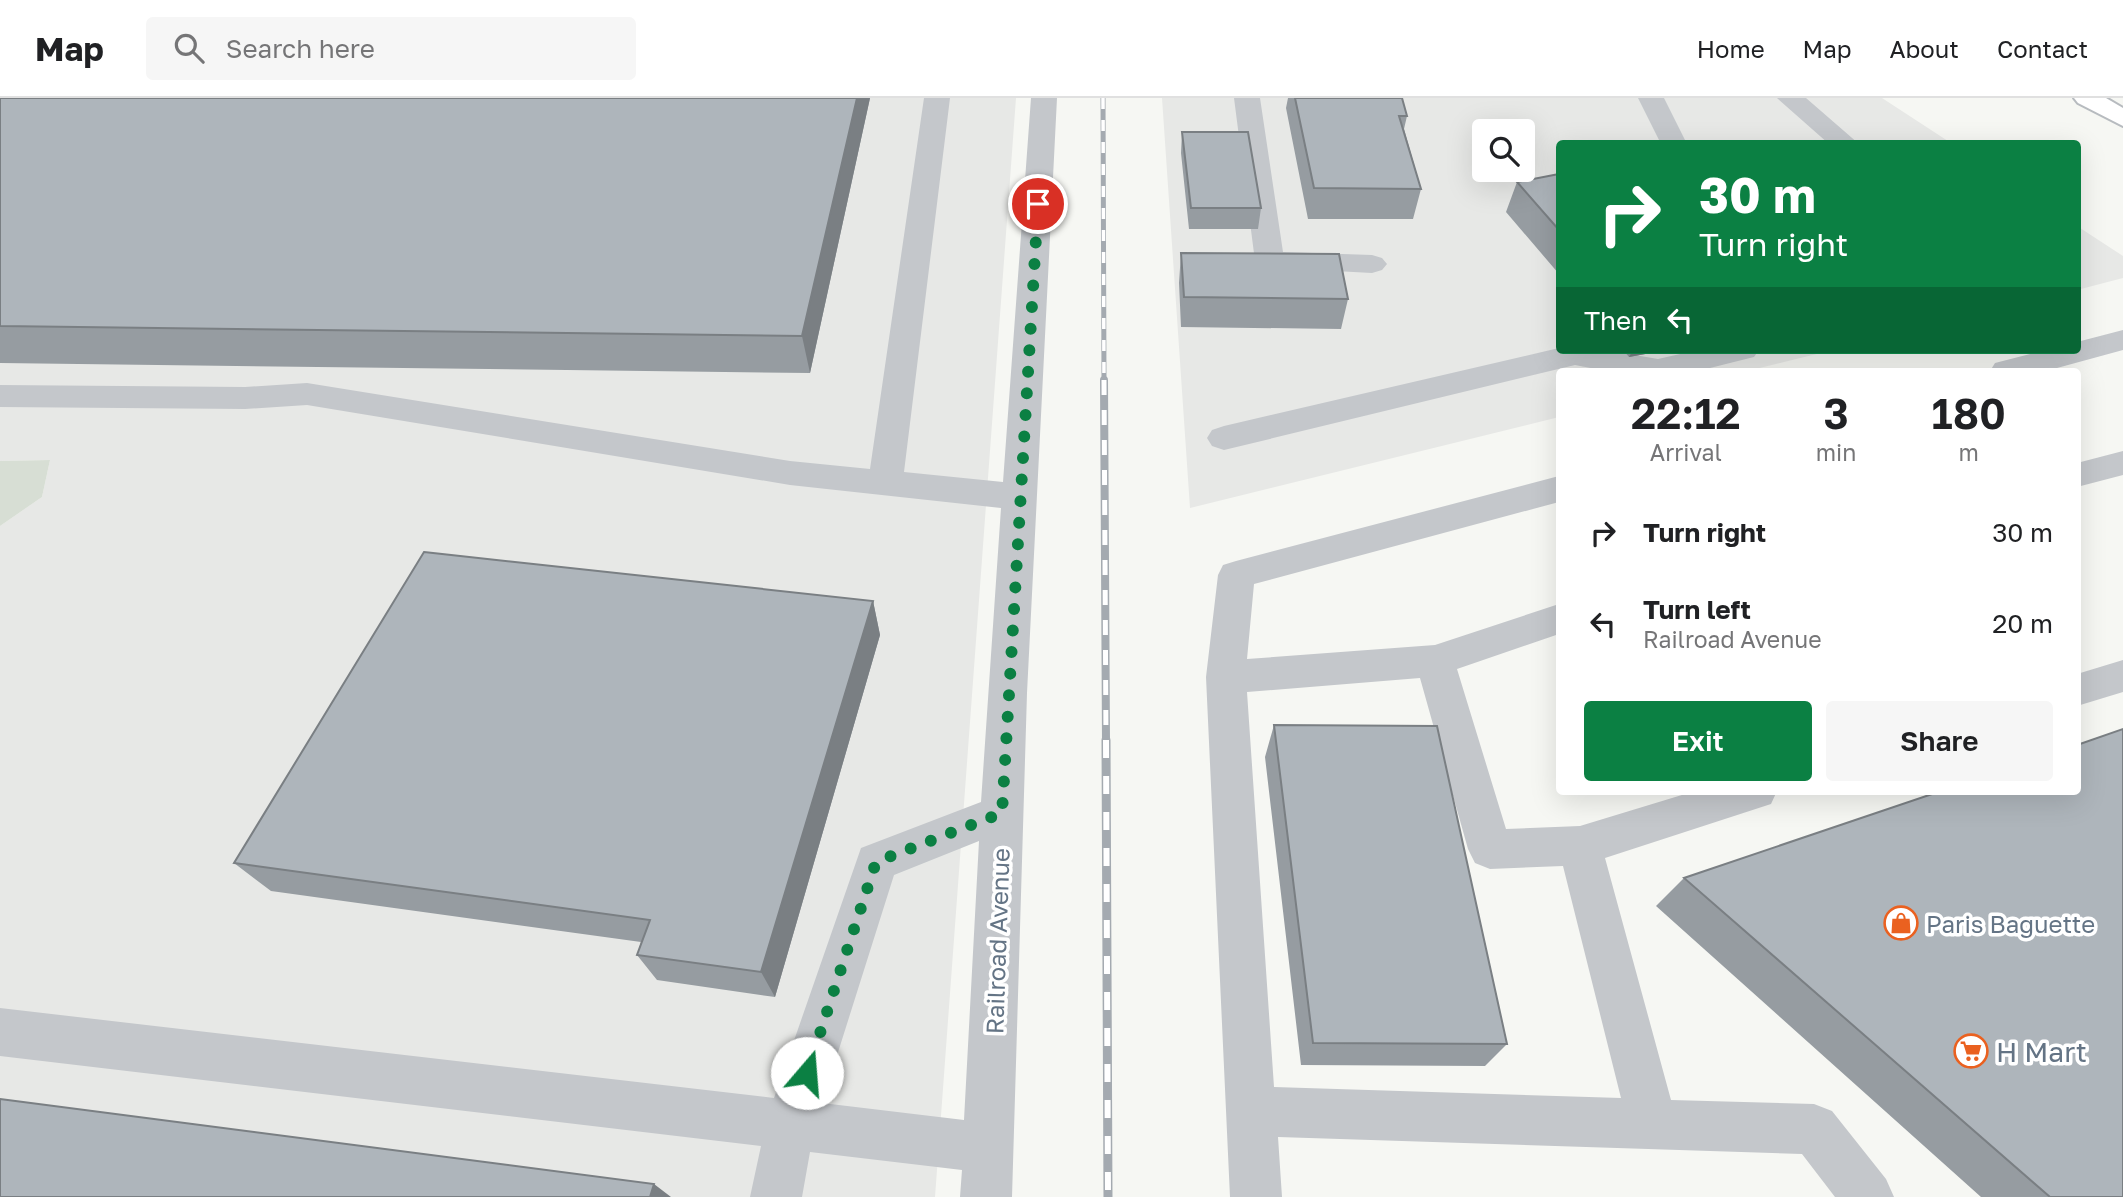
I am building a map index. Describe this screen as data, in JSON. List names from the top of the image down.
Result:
{
  "streets": {
    "street": ["Railroad Avenue"]
  },
  "places": {
    "shop": ["Paris Baguette"],
    "supermarket": ["H Mart"]
  },
  "page": {
    "header": "Map",
    "search": "Search here",
    "nav": [
      "Home",
      "Map",
      "About",
      "Contact"
    ],
    "turn": ["30 m", "Turn right"],
    "then": "Then",
    "eta": [
      "22:12",
      "Arrival",
      "3",
      "min",
      "180",
      "m"
    ],
    "list": [
      {
        "name": "Turn right",
        "value": "30 m"
      },
      {
        "name": "Turn left",
        "note": "Railroad Avenue",
        "value": "20 m"
      }
    ],
    "buttons": ["Exit", "Share"]
  }
}
